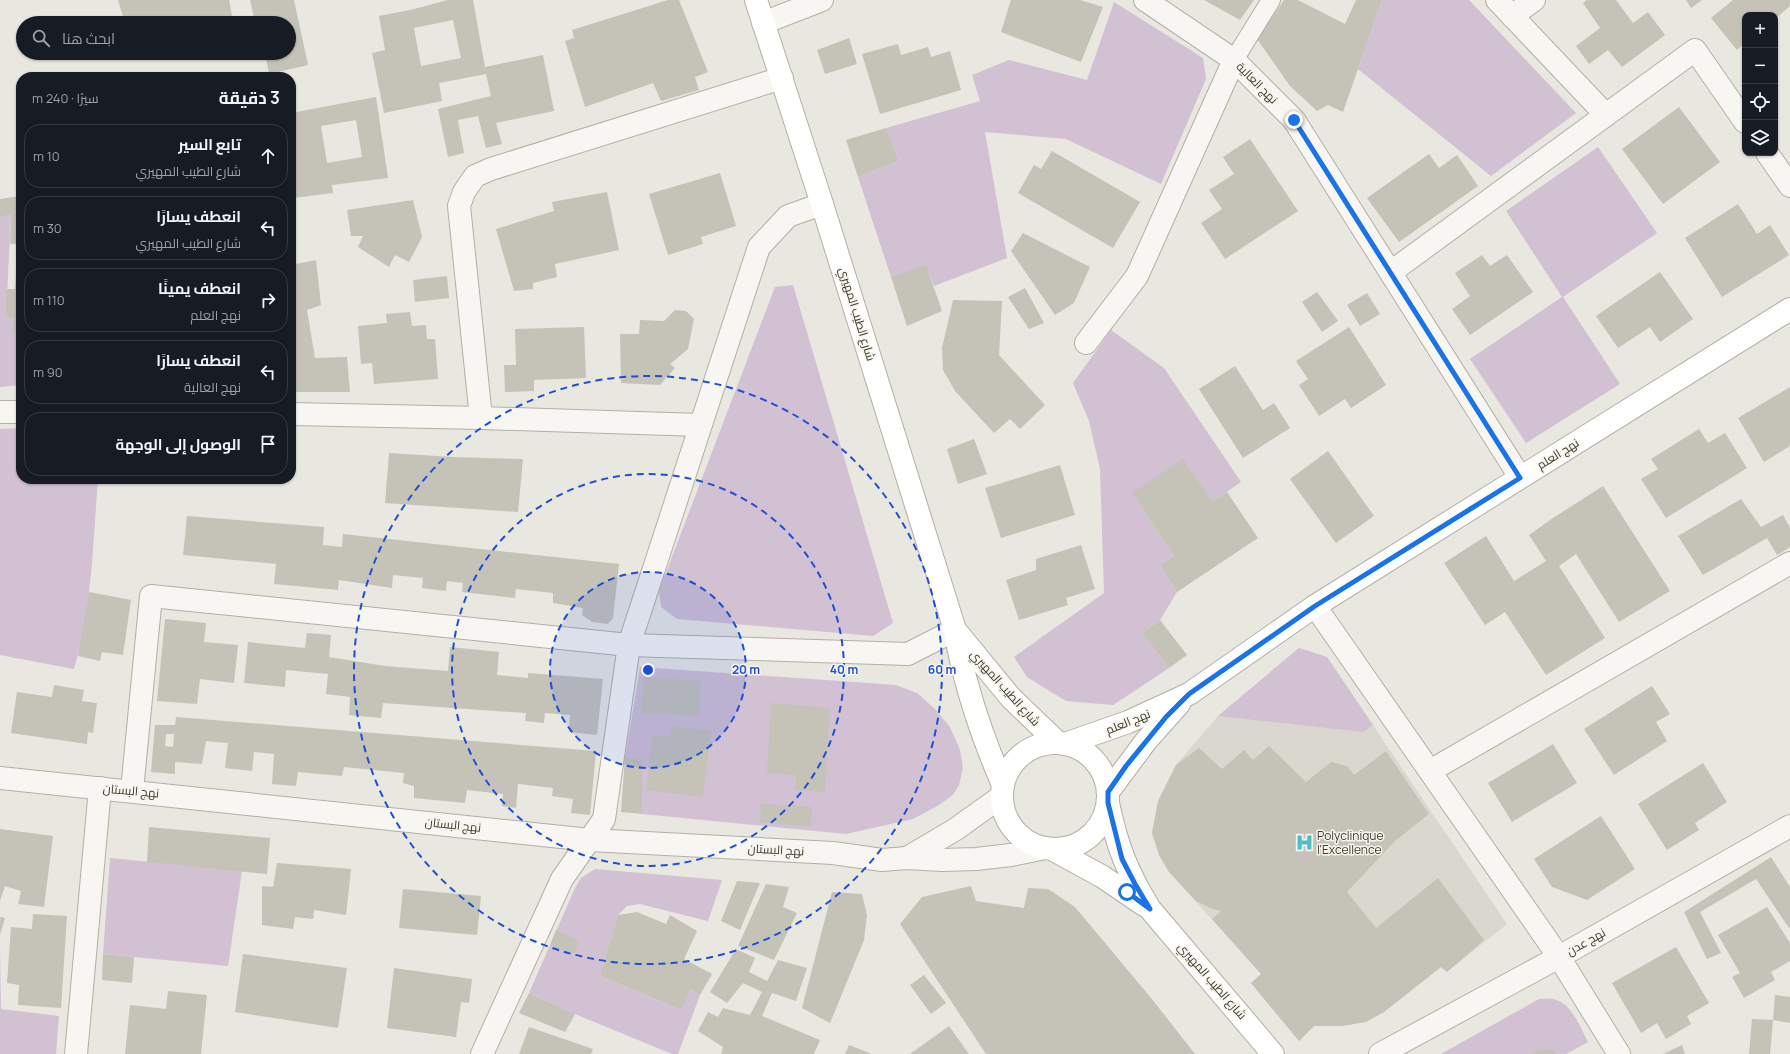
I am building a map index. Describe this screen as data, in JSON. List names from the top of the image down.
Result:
{
  "streets": {
    "street": [
      "نهج العالية",
      "شارع الطيب المهيري",
      "نهج العلم",
      "نهج البستان",
      "نهج عدن"
    ]
  },
  "crossings": [
    ["نهج العالية", "نهج العلم"],
    ["شارع الطيب المهيري", "نهج العلم"],
    ["شارع الطيب المهيري", "نهج البستان"],
    ["نهج العلم", "نهج البستان"]
  ],
  "places": {
    "hospital": ["Polyclinique l'Excellence"]
  },
  "page": {
    "map_buttons": ["+", "−"],
    "search": "ابحث هنا",
    "heading": ["3 دقيقة", "سيرًا · 240 m"],
    "list": [
      ["تابع السير", "شارع الطيب المهيري", "10 m"],
      ["انعطف يسارًا", "شارع الطيب المهيري", "30 m"],
      ["انعطف يمينًا", "نهج العلم", "110 m"],
      ["انعطف يسارًا", "نهج العالية", "90 m"],
      "الوصول إلى الوجهة"
    ]
  },
  "rings": ["20 m", "40 m", "60 m"]
}
